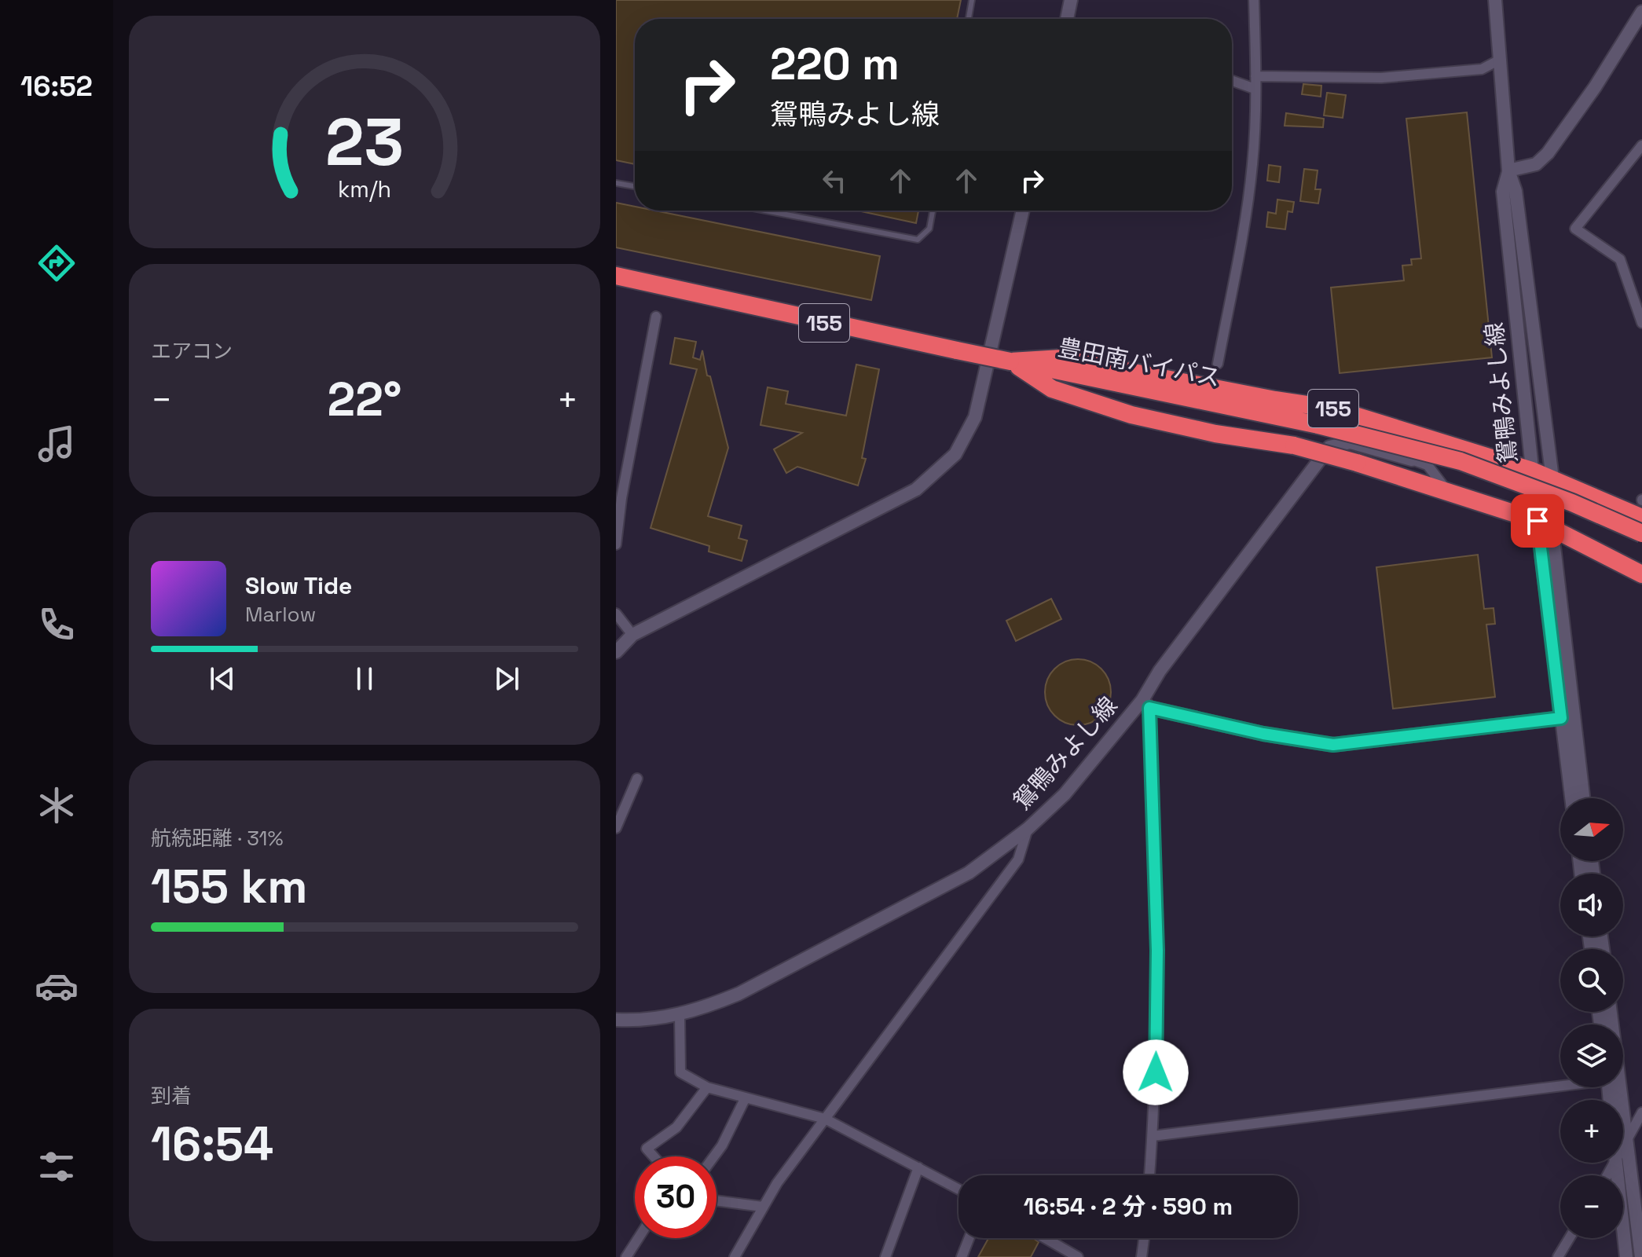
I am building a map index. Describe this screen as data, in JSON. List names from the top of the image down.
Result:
{
  "streets": {
    "highway": ["155", "豊田南バイパス"],
    "main road": ["鴛鴨みよし線"]
  },
  "crossings": [
    ["155", "豊田南バイパス"],
    ["155", "鴛鴨みよし線"]
  ],
  "north": "right",
  "page": {
    "tabs": "16:52",
    "turn": ["220 m", "鴛鴨みよし線"],
    "tile": [
      "エアコン",
      ["航続距離 · 31%", "155 km"],
      ["到着", "16:54"]
    ],
    "heat": ["−", "22°", "+"],
    "song": ["Slow Tide", "Marlow"],
    "map_buttons": ["+", "−"],
    "limit": "30",
    "trip": "16:54 · 2 分 · 590 m",
    "gauge": ["23", "km/h"]
  }
}
